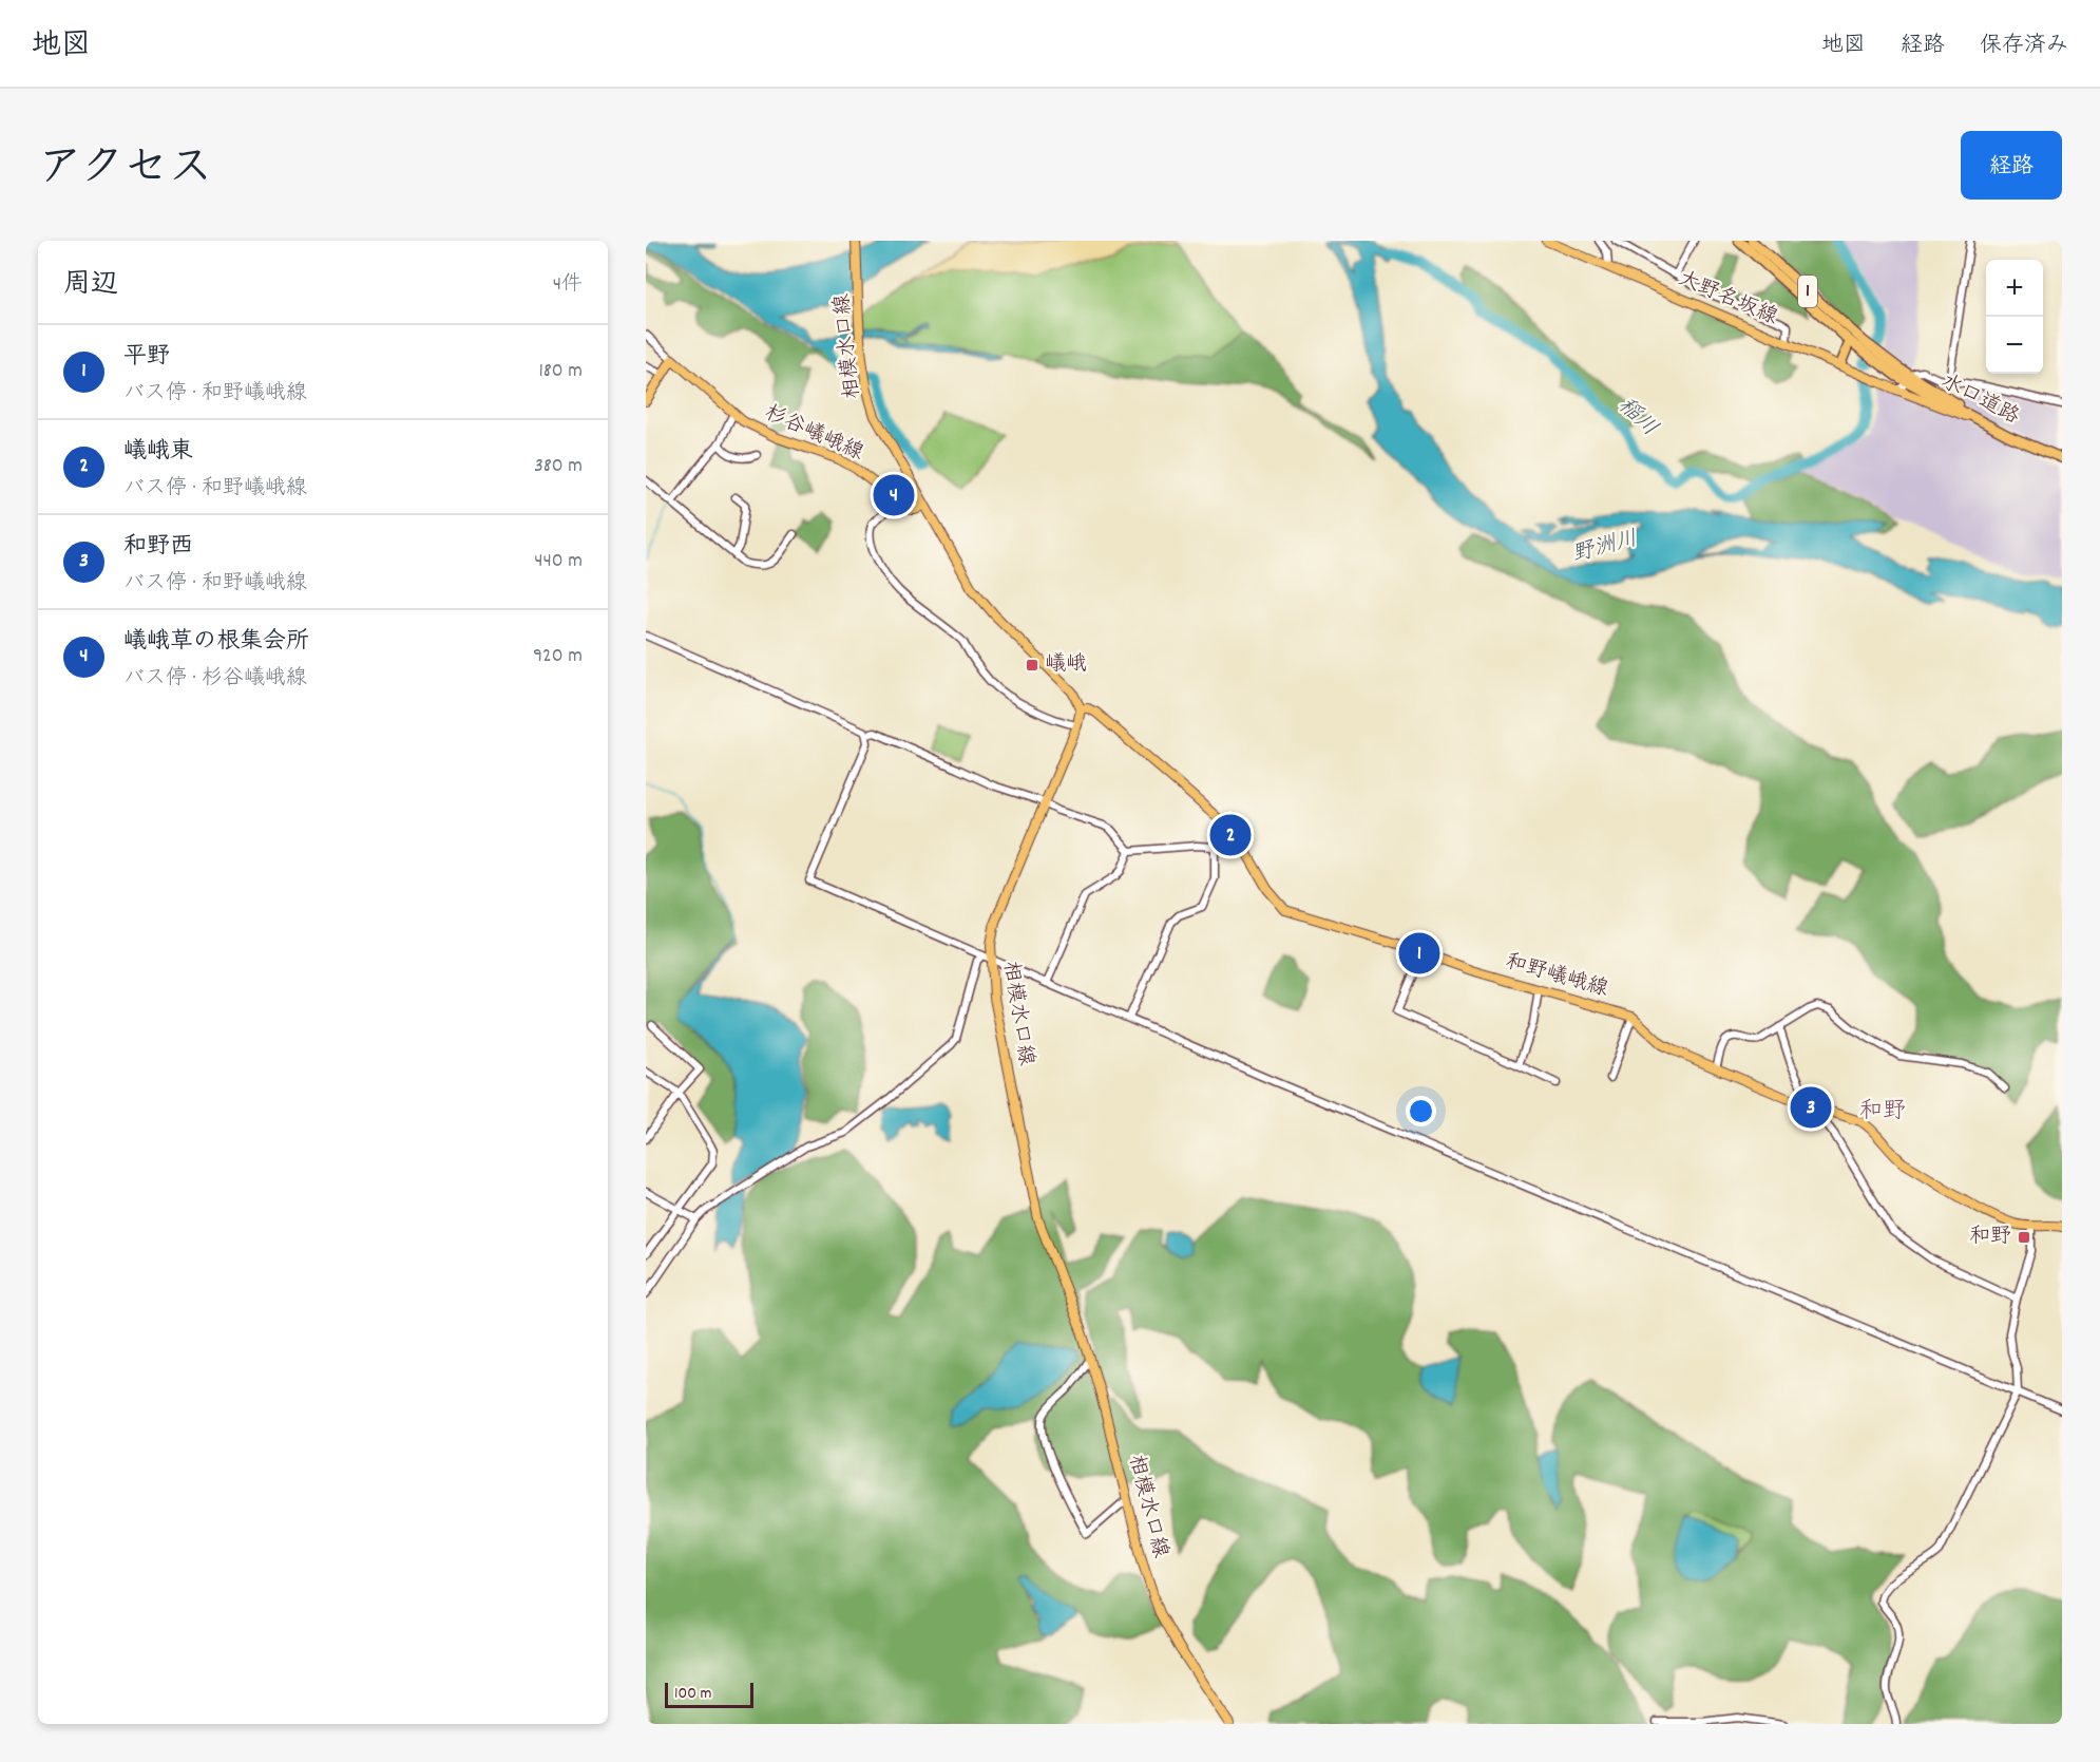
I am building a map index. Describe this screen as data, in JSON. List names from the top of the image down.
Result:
{
  "streets": {
    "highway": ["1", "水口道路"],
    "main road": [
      "大野名坂線",
      "相模水口線",
      "杉谷嶬峨線",
      "和野嶬峨線"
    ]
  },
  "crossings": [
    ["1", "水口道路"],
    ["大野名坂線", "水口道路"],
    ["相模水口線", "杉谷嶬峨線"],
    ["相模水口線", "和野嶬峨線"]
  ],
  "districts": ["和野"],
  "water": ["稲川", "野洲川"],
  "places": {
    "transit": ["嶬峨", "和野"]
  },
  "scale_bar": "100 m",
  "page": {
    "header": "地図",
    "nav": ["地図", "経路", "保存済み"],
    "title": "アクセス",
    "buttons": "経路",
    "heading": ["周辺", "4件"],
    "map_buttons": ["+", "−"],
    "list": [
      {
        "mark": "1",
        "name": "平野",
        "note": "バス停 · 和野嶬峨線",
        "value": "180 m"
      },
      {
        "mark": "2",
        "name": "嶬峨東",
        "note": "バス停 · 和野嶬峨線",
        "value": "380 m"
      },
      {
        "mark": "3",
        "name": "和野西",
        "note": "バス停 · 和野嶬峨線",
        "value": "440 m"
      },
      {
        "mark": "4",
        "name": "嶬峨草の根集会所",
        "note": "バス停 · 杉谷嶬峨線",
        "value": "920 m"
      }
    ],
    "pins": [
      "4",
      "2",
      "1",
      "3"
    ],
    "scale": "100 m"
  }
}
